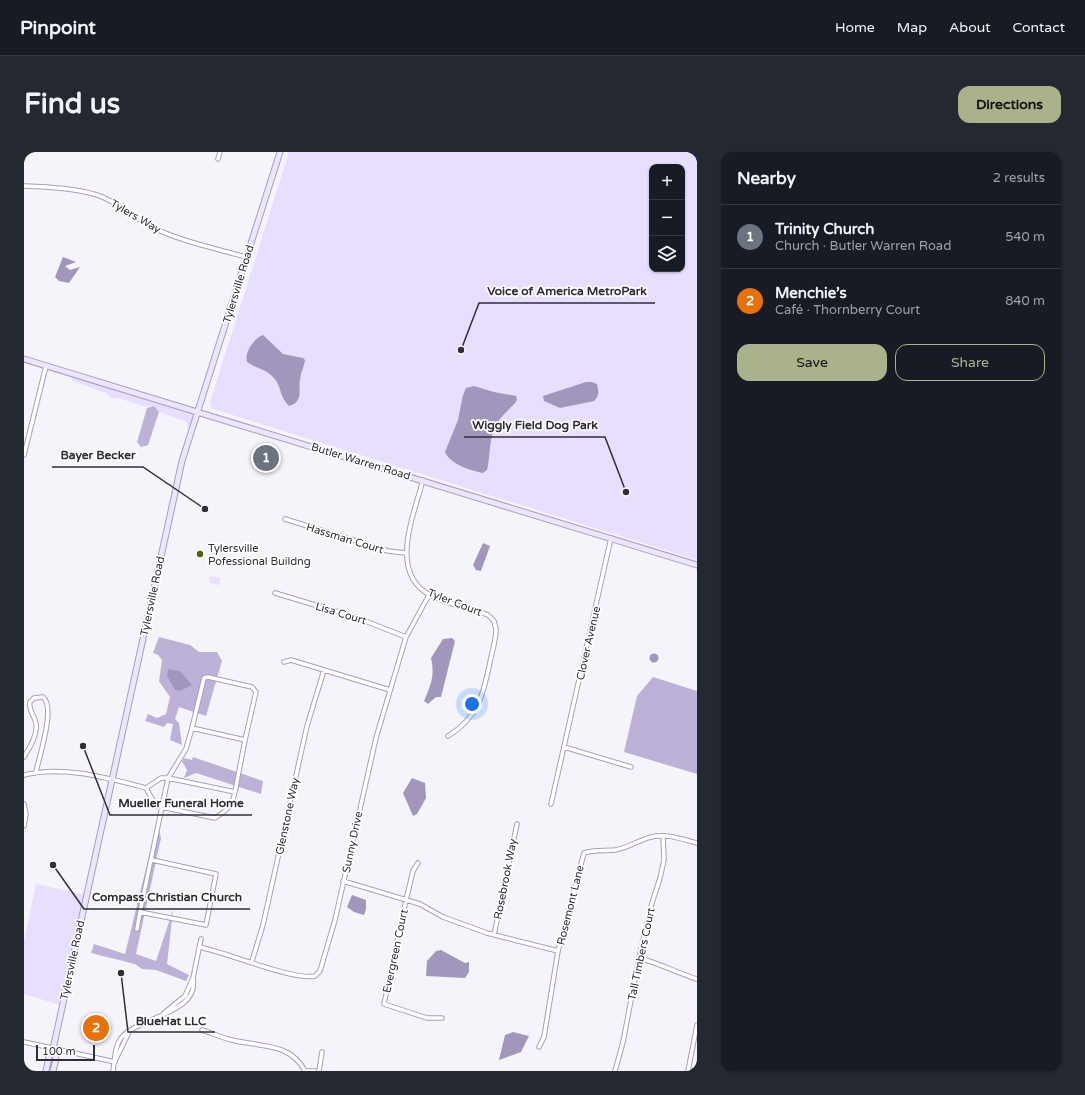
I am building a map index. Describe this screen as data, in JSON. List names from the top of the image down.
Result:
{
  "streets": {
    "main road": ["Tylersville Road", "Butler Warren Road"],
    "street": [
      "Tylers Way",
      "Hassman Court",
      "Tyler Court",
      "Lisa Court",
      "Clover Avenue",
      "Glenstone Way",
      "Sunny Drive",
      "Rosebrook Way",
      "Rosemont Lane",
      "Evergreen Court",
      "Tall Timbers Court"
    ]
  },
  "crossings": [
    ["Tylers Way", "Tylersville Road"],
    ["Tylersville Road", "Butler Warren Road"],
    ["Butler Warren Road", "Tyler Court"],
    ["Butler Warren Road", "Clover Avenue"],
    ["Hassman Court", "Tyler Court"],
    ["Tyler Court", "Sunny Drive"],
    ["Lisa Court", "Sunny Drive"],
    ["Glenstone Way", "Sunny Drive"],
    ["Sunny Drive", "Rosebrook Way"],
    ["Rosebrook Way", "Rosemont Lane"],
    ["Rosebrook Way", "Evergreen Court"],
    ["Rosemont Lane", "Tall Timbers Court"]
  ],
  "places": [
    "Voice of America MetroPark",
    "Wiggly Field Dog Park",
    "Bayer Becker",
    "Tylersville Pofessional Buildng",
    "Mueller Funeral Home",
    "Compass Christian Church",
    "BlueHat LLC"
  ],
  "scale_bar": "100 m",
  "page": {
    "header": "Pinpoint",
    "nav": [
      "Home",
      "Map",
      "About",
      "Contact"
    ],
    "buttons": [
      "Directions",
      ["Save", "Share"]
    ],
    "title": "Find us",
    "heading": ["Nearby", "2 results"],
    "map_buttons": ["+", "−"],
    "list": [
      {
        "mark": "1",
        "name": "Trinity Church",
        "note": "Church · Butler Warren Road",
        "value": "540 m"
      },
      {
        "mark": "2",
        "name": "Menchie’s",
        "note": "Café · Thornberry Court",
        "value": "840 m"
      }
    ],
    "pins": ["1", "2"],
    "scale": "100 m"
  }
}
